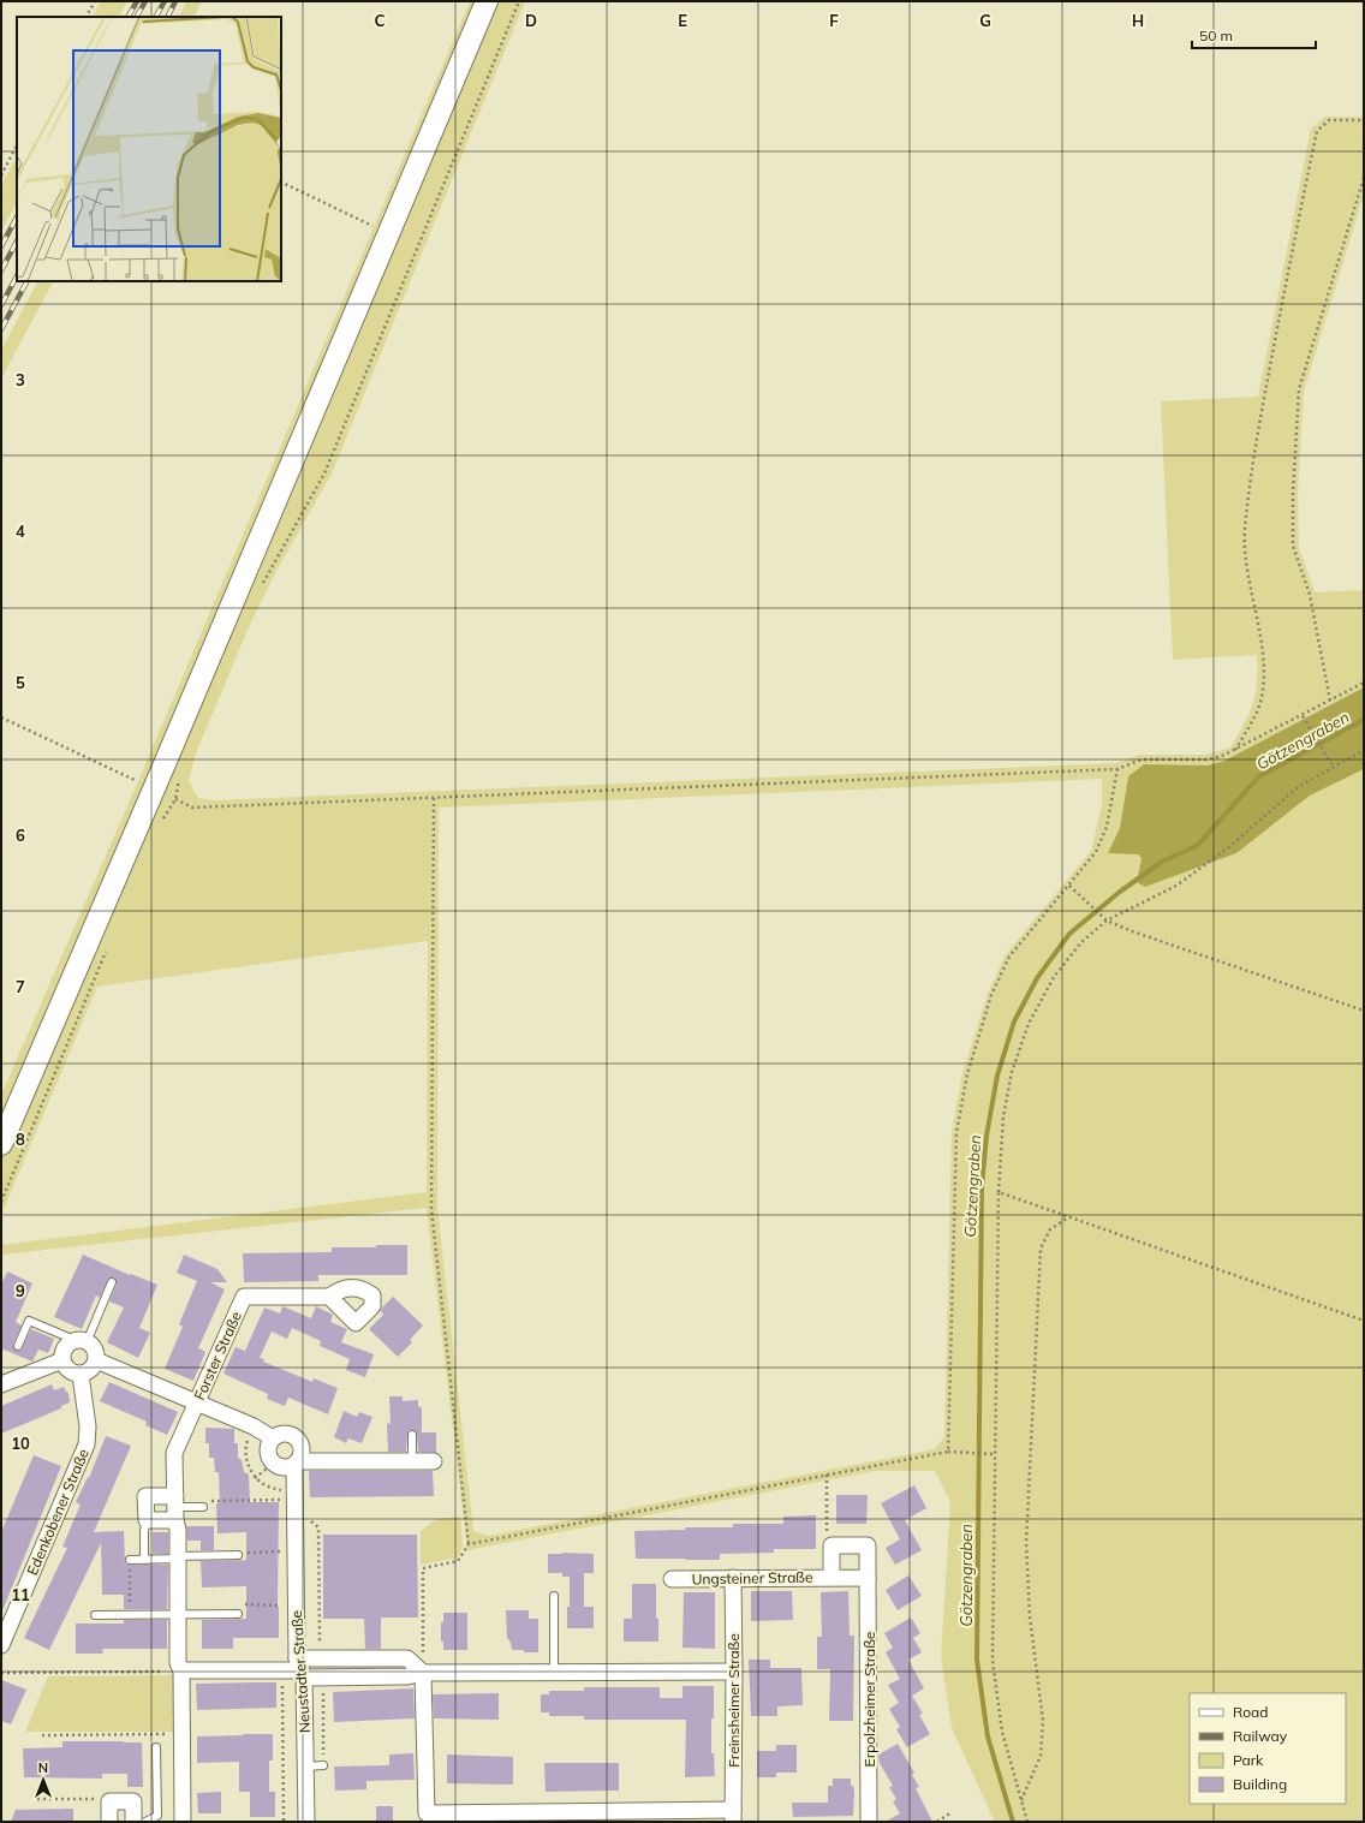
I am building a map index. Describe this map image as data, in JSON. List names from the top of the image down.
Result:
{
  "streets": {
    "street": [
      "Forster Straße",
      "Edenkobener Straße",
      "Ungsteiner Straße",
      "Neustadter Straße",
      "Erpolzheimer Straße",
      "Freinsheimer Straße"
    ]
  },
  "crossings": [
    ["Forster Straße", "Neustadter Straße"],
    ["Edenkobener Straße", "Neustadter Straße"],
    ["Ungsteiner Straße", "Erpolzheimer Straße"],
    ["Ungsteiner Straße", "Freinsheimer Straße"]
  ],
  "water": ["Götzengraben"],
  "legend": [
    "Road",
    "Railway",
    "Park",
    "Building"
  ],
  "scale_bar": "50 m",
  "north": "top",
  "grid": {
    "columns": [
      "C",
      "D",
      "E",
      "F",
      "G",
      "H"
    ],
    "rows": [
      "3",
      "4",
      "5",
      "6",
      "7",
      "8",
      "9",
      "10",
      "11"
    ]
  }
}
